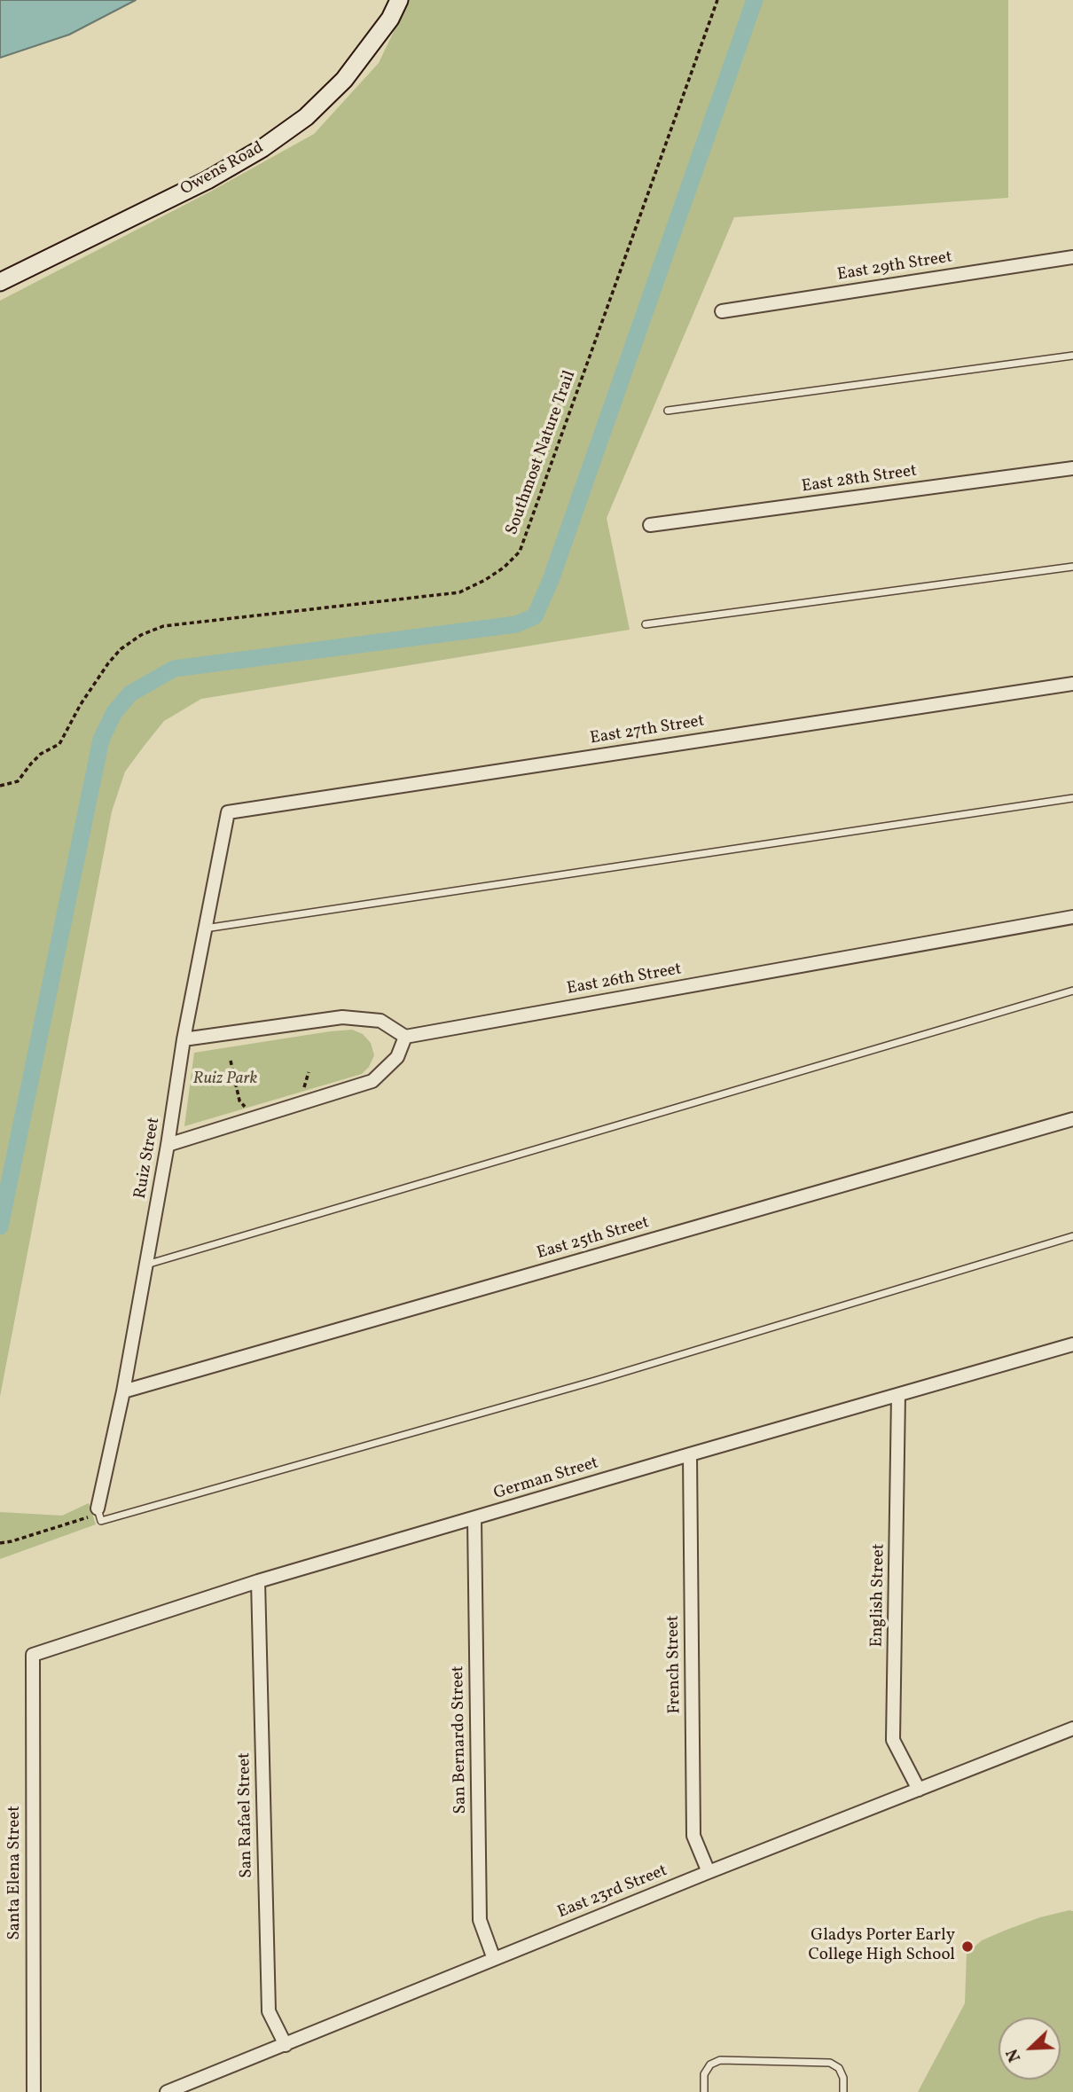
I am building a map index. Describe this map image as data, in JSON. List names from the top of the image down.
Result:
{
  "streets": {
    "street": [
      "Owens Road",
      "East 29th Street",
      "East 28th Street",
      "East 27th Street",
      "East 26th Street",
      "Ruiz Street",
      "East 25th Street",
      "German Street",
      "English Street",
      "French Street",
      "San Bernardo Street",
      "San Rafael Street",
      "Santa Elena Street",
      "East 23rd Street"
    ],
    "path": ["Southmost Nature Trail"]
  },
  "crossings": [
    ["East 27th Street", "Ruiz Street"],
    ["Ruiz Street", "East 25th Street"],
    ["German Street", "English Street"],
    ["German Street", "French Street"],
    ["German Street", "San Bernardo Street"],
    ["German Street", "San Rafael Street"],
    ["German Street", "Santa Elena Street"],
    ["English Street", "East 23rd Street"],
    ["French Street", "East 23rd Street"],
    ["San Bernardo Street", "East 23rd Street"],
    ["San Rafael Street", "East 23rd Street"]
  ],
  "parks": ["Ruiz Park"],
  "places": ["Gladys Porter Early College High School"],
  "north": "bottom left"
}
